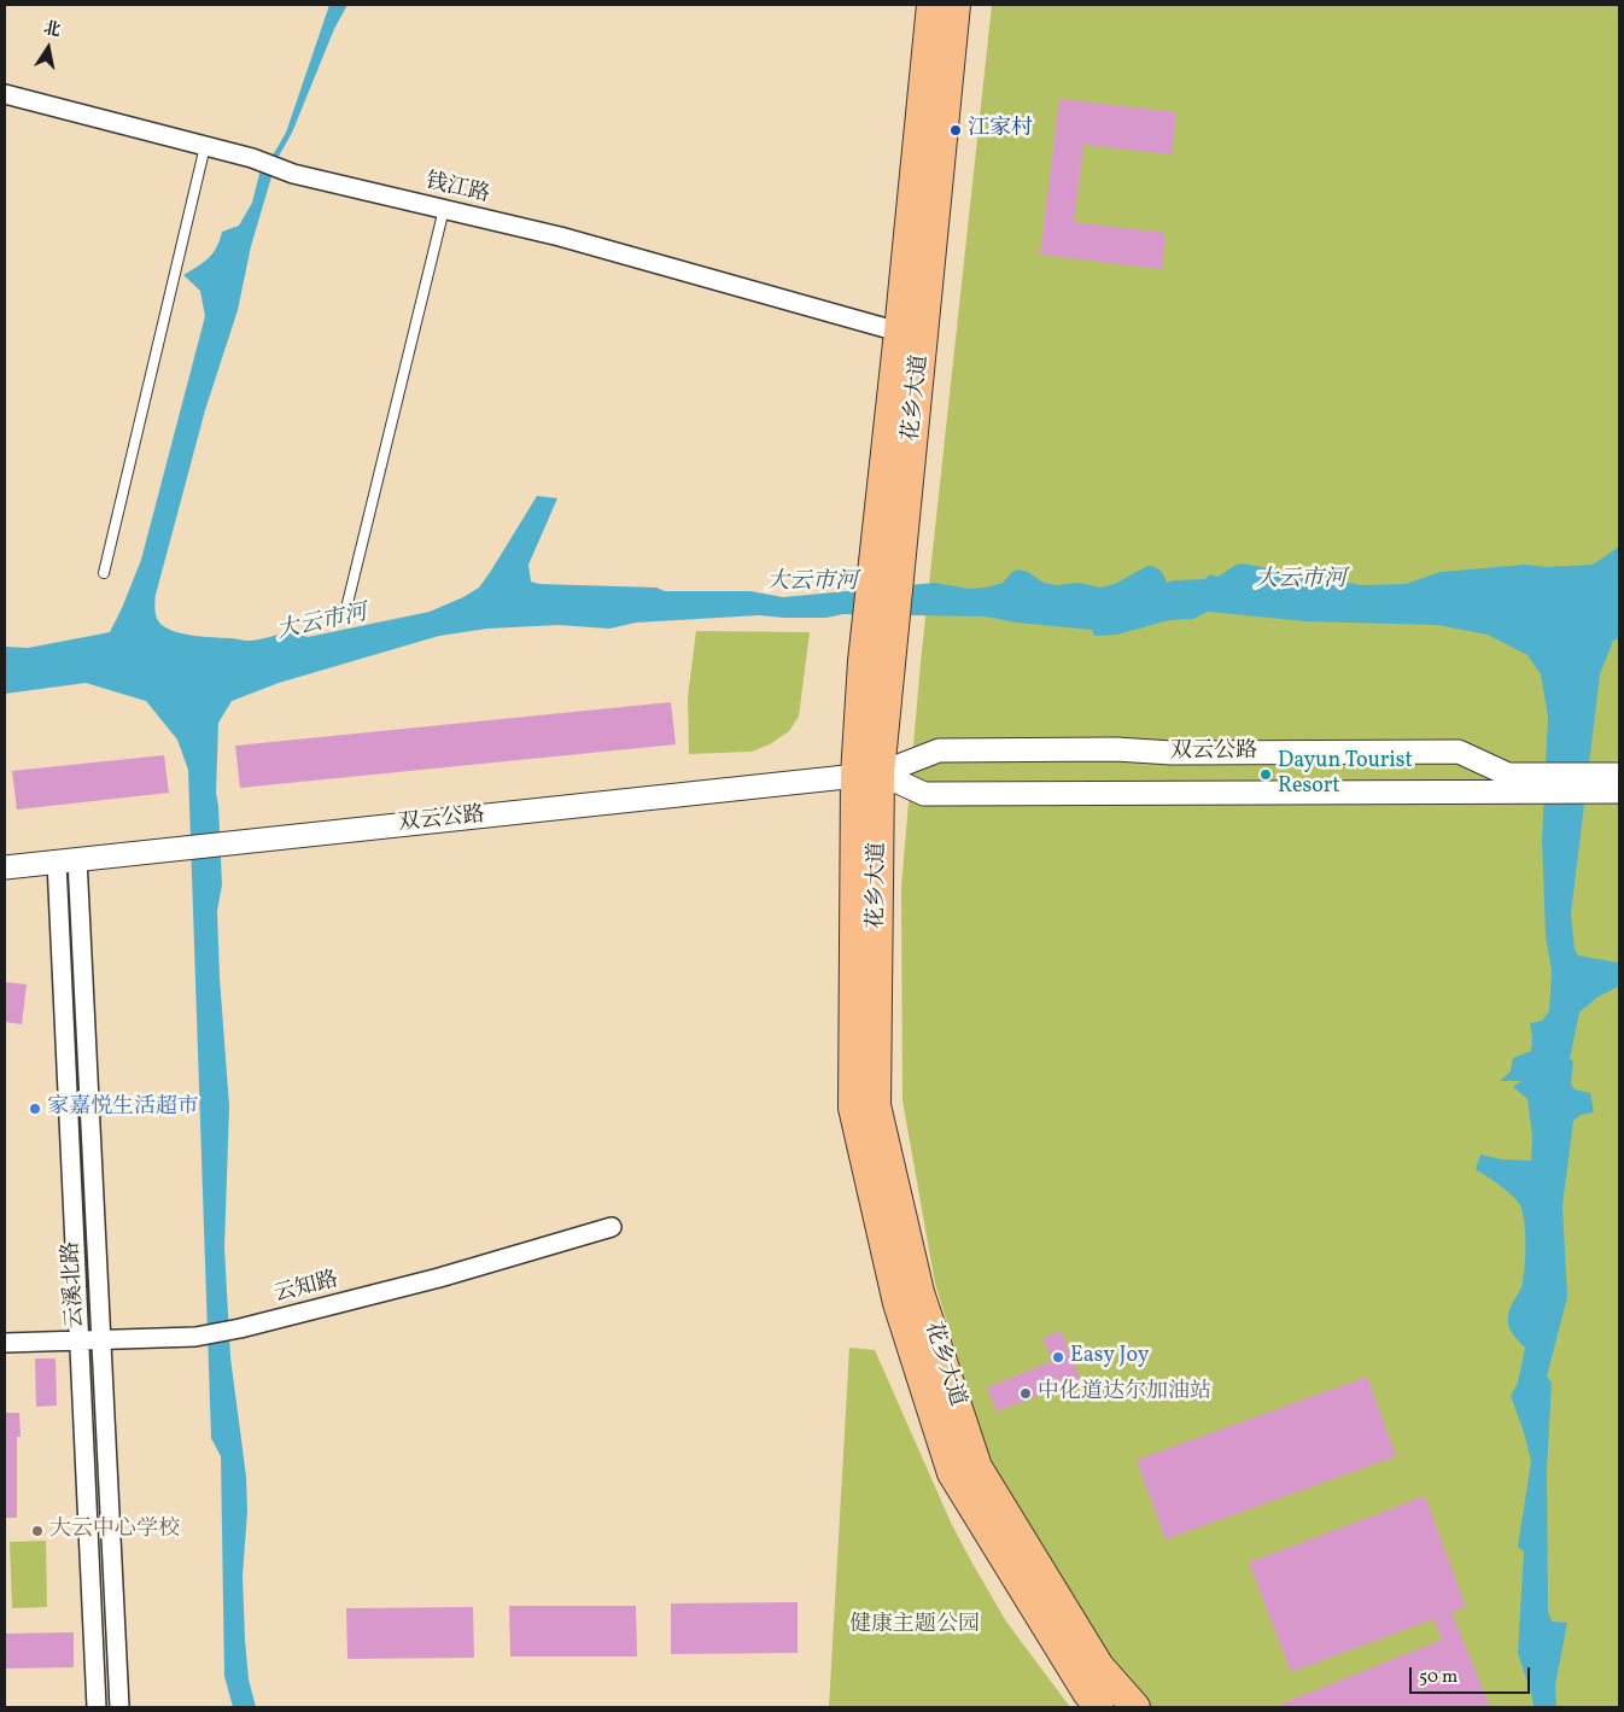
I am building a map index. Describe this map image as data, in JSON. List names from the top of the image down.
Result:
{
  "streets": {
    "main road": ["花乡大道"],
    "street": [
      "钱江路",
      "双云公路",
      "云溪北路",
      "云知路"
    ]
  },
  "crossings": [
    ["钱江路", "花乡大道"],
    ["花乡大道", "双云公路"],
    ["双云公路", "云溪北路"],
    ["云溪北路", "云知路"]
  ],
  "water": ["大云市河"],
  "parks": ["健康主题公园"],
  "places": [
    "江家村",
    "Dayun Tourist Resort",
    "家嘉悦生活超市",
    "Easy Joy",
    "中化道达尔加油站",
    "大云中心学校"
  ],
  "scale_bar": "50 m",
  "north": "top"
}
